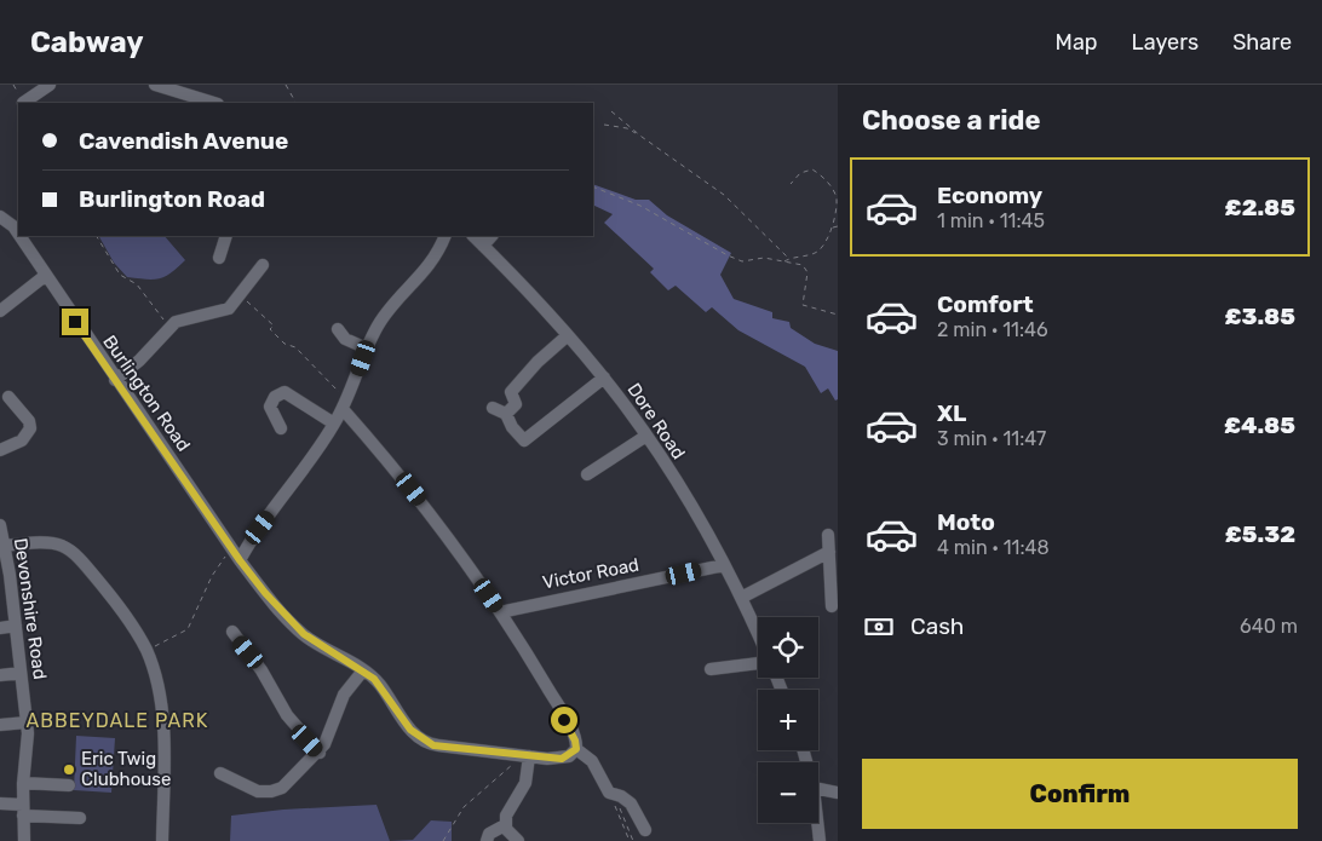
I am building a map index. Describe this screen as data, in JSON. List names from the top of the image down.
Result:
{
  "streets": {
    "street": [
      "Burlington Road",
      "Dore Road",
      "Victor Road",
      "Devonshire Road"
    ]
  },
  "crossings": [
    ["Dore Road", "Victor Road"]
  ],
  "districts": ["ABBEYDALE PARK"],
  "places": ["Eric Twig Clubhouse"],
  "page": {
    "header": "Cabway",
    "nav": ["Map", "Layers", "Share"],
    "heading": "Choose a ride",
    "banner": ["Cavendish Avenue", "Burlington Road"],
    "list": [
      {
        "name": "Economy",
        "note": "1 min · 11:45",
        "value": "£2.85"
      },
      {
        "name": "Comfort",
        "note": "2 min · 11:46",
        "value": "£3.85"
      },
      {
        "name": "XL",
        "note": "3 min · 11:47",
        "value": "£4.85"
      },
      {
        "name": "Moto",
        "note": "4 min · 11:48",
        "value": "£5.32"
      }
    ],
    "pay": ["Cash", "640 m"],
    "map_buttons": ["+", "−"],
    "buttons": "Confirm"
  }
}
